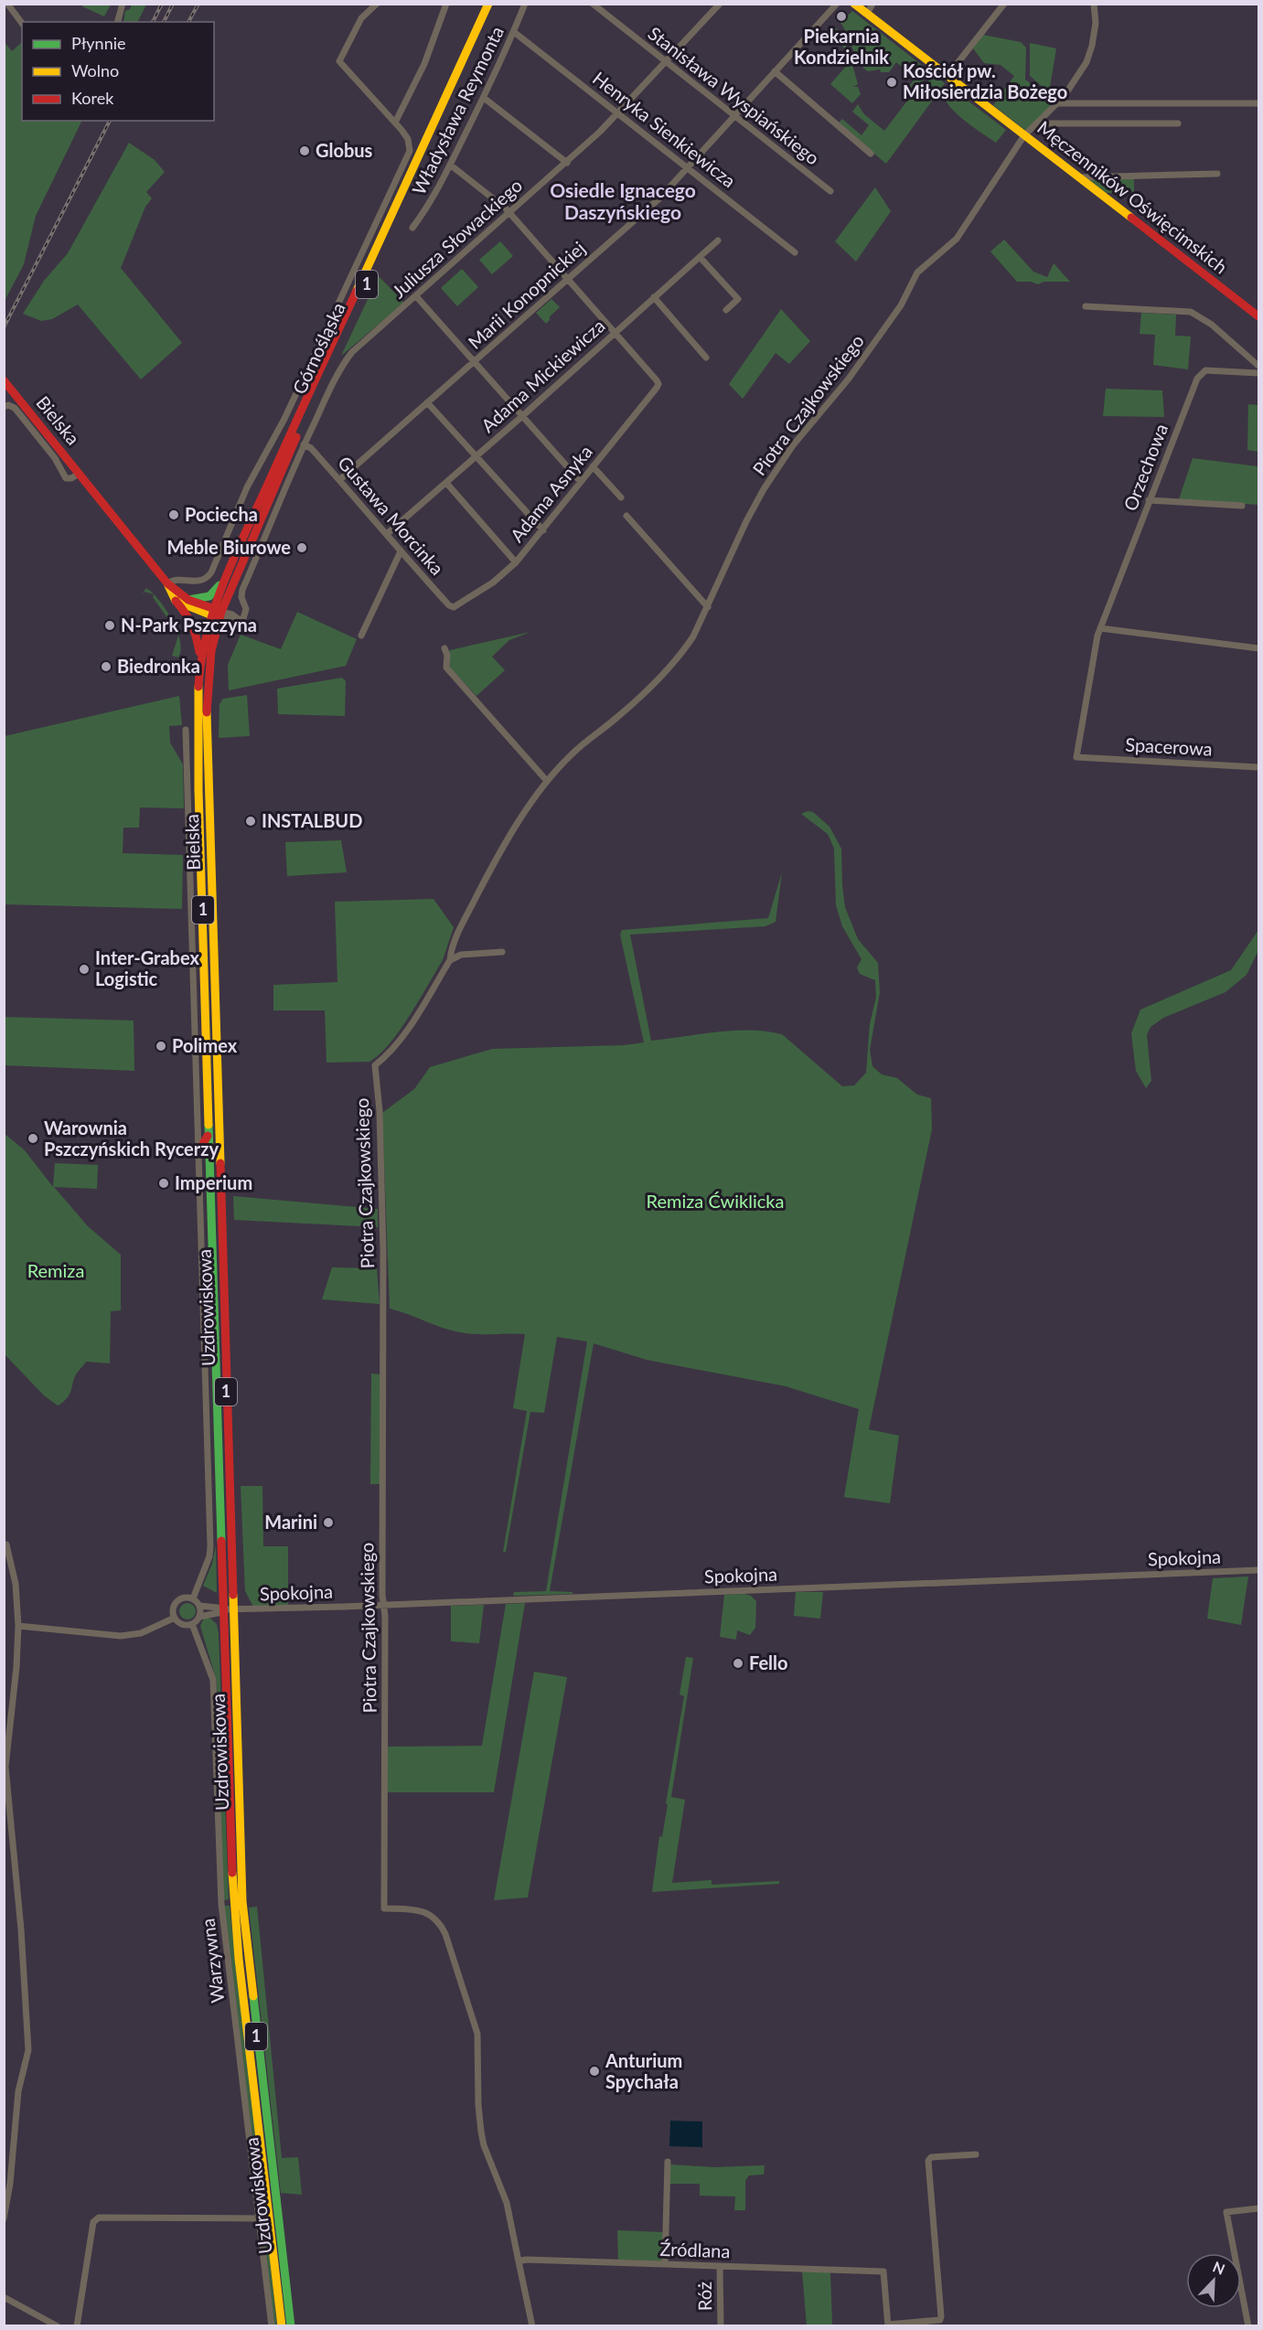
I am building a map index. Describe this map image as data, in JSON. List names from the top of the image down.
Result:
{
  "streets": {
    "main road": [
      "Męczenników Oświęcimskich",
      "1",
      "Górnośląska",
      "Bielska",
      "Uzdrowiskowa"
    ],
    "street": [
      "Stanisława Wyspiańskiego",
      "Władysława Reymonta",
      "Henryka Sienkiewicza",
      "Juliusza Słowackiego",
      "Marii Konopnickiej",
      "Adama Mickiewicza",
      "Piotra Czajkowskiego",
      "Orzechowa",
      "Adama Asnyka",
      "Gustawa Morcinka",
      "Spacerowa",
      "Spokojna",
      "Warzywna",
      "Źródlana",
      "Róż"
    ]
  },
  "crossings": [
    ["Stanisława Wyspiańskiego", "Juliusza Słowackiego"],
    ["Stanisława Wyspiańskiego", "Marii Konopnickiej"],
    ["Władysława Reymonta", "Henryka Sienkiewicza"],
    ["Henryka Sienkiewicza", "Juliusza Słowackiego"],
    ["Henryka Sienkiewicza", "Marii Konopnickiej"],
    ["Męczenników Oświęcimskich", "Piotra Czajkowskiego"],
    ["Juliusza Słowackiego", "Górnośląska"],
    ["Juliusza Słowackiego", "Bielska"],
    ["Juliusza Słowackiego", "Gustawa Morcinka"],
    ["Marii Konopnickiej", "Gustawa Morcinka"],
    ["Górnośląska", "Bielska"],
    ["Adama Mickiewicza", "Adama Asnyka"],
    ["Adama Mickiewicza", "Gustawa Morcinka"],
    ["Piotra Czajkowskiego", "Spokojna"],
    ["Piotra Czajkowskiego", "Źródlana"],
    ["Bielska", "Uzdrowiskowa"],
    ["Orzechowa", "Spacerowa"],
    ["Adama Asnyka", "Gustawa Morcinka"],
    ["Uzdrowiskowa", "Spokojna"],
    ["Źródlana", "Róż"]
  ],
  "districts": ["Osiedle Ignacego Daszyńskiego"],
  "parks": ["Remiza Ćwiklicka", "Remiza"],
  "places": [
    "Piekarnia Kondzielnik",
    "Kościół pw. Miłosierdzia Bożego",
    "Globus",
    "Pociecha",
    "Meble Biurowe",
    "N-Park Pszczyna",
    "Biedronka",
    "INSTALBUD",
    "Inter-Grabex Logistic",
    "Polimex",
    "Warownia Pszczyńskich Rycerzy",
    "Imperium",
    "Marini",
    "Fello",
    "Anturium Spychała"
  ],
  "legend": ["Płynnie", "Wolno", "Korek"],
  "north": "top right"
}
